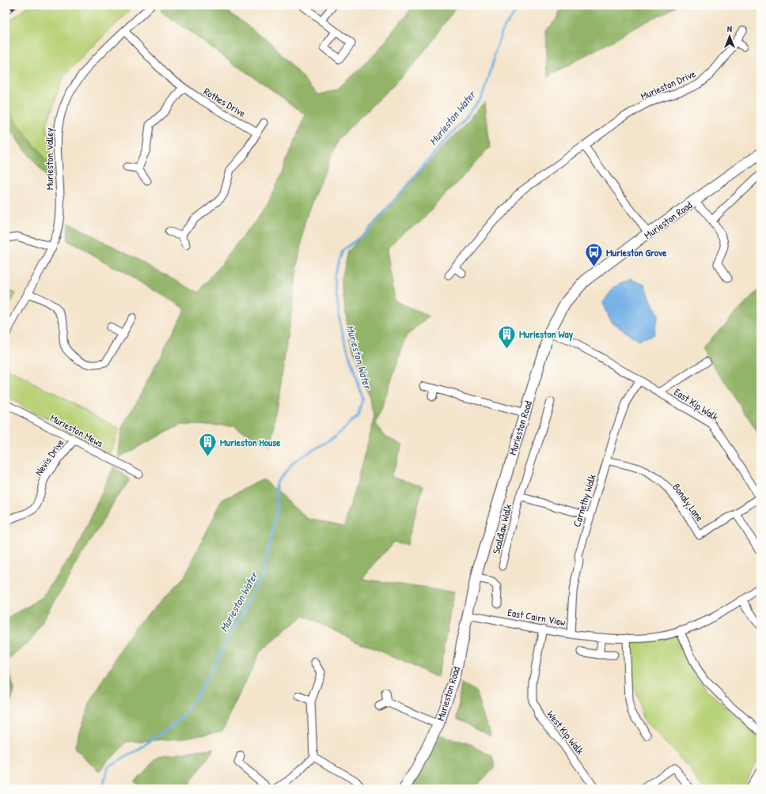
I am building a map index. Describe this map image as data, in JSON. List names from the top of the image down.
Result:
{
  "streets": {
    "street": [
      "Murieston Drive",
      "Rothes Drive",
      "Murieston Valley",
      "Murieston Road",
      "East Kip Walk",
      "Murieston Mews",
      "Nevis Drive",
      "Carnethy Walk",
      "Bonaly Lane",
      "Scaldlaw Walk",
      "East Cairn View",
      "West Kip Walk"
    ]
  },
  "crossings": [
    ["Rothes Drive", "Murieston Valley"],
    ["Murieston Road", "East Kip Walk"],
    ["Murieston Road", "East Cairn View"],
    ["East Kip Walk", "Carnethy Walk"],
    ["East Kip Walk", "Bonaly Lane"],
    ["Murieston Mews", "Nevis Drive"],
    ["Carnethy Walk", "Bonaly Lane"],
    ["Carnethy Walk", "Scaldlaw Walk"],
    ["Carnethy Walk", "East Cairn View"],
    ["East Cairn View", "West Kip Walk"]
  ],
  "water": ["Murieston Water"],
  "places": {
    "bus stop": ["Murieston Grove"],
    "building": ["Murieston Way", "Murieston House"]
  },
  "north": "top"
}
